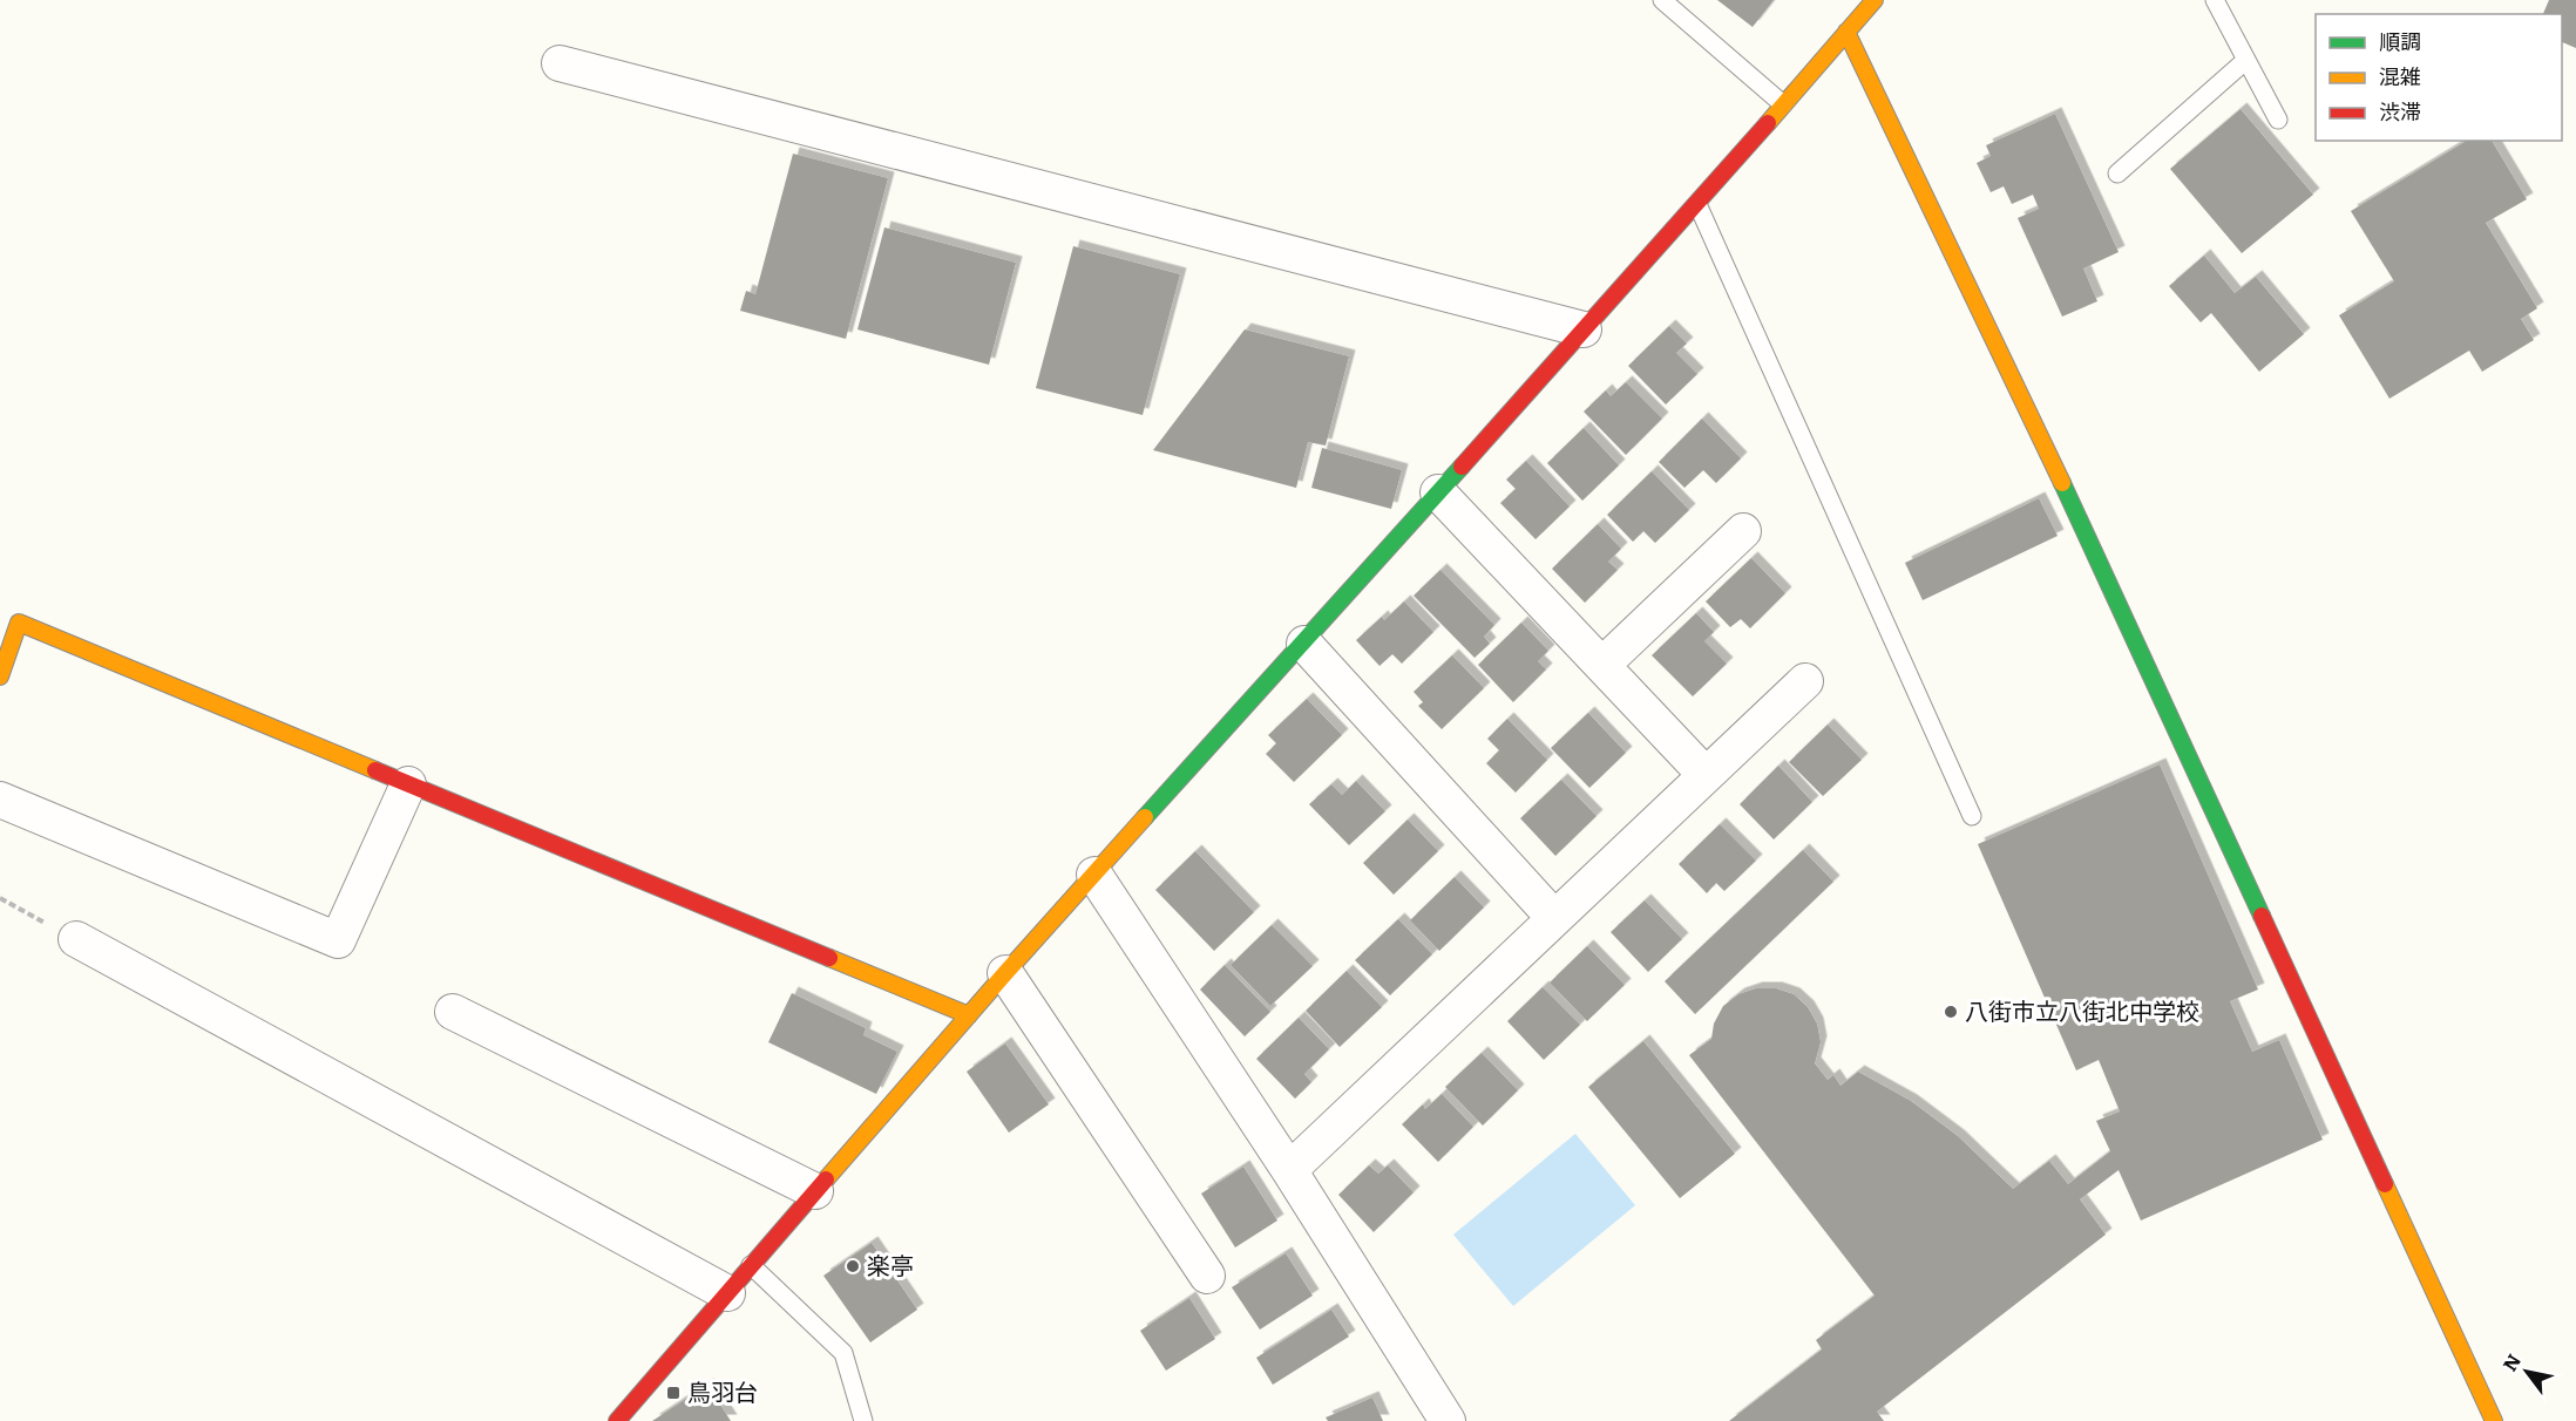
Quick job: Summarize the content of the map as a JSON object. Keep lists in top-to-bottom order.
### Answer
{
  "places": {
    "other": ["八街市立八街北中学校", "楽亭"],
    "transit": ["鳥羽台"]
  },
  "legend": ["順調", "混雑", "渋滞"],
  "north": "top left"
}
